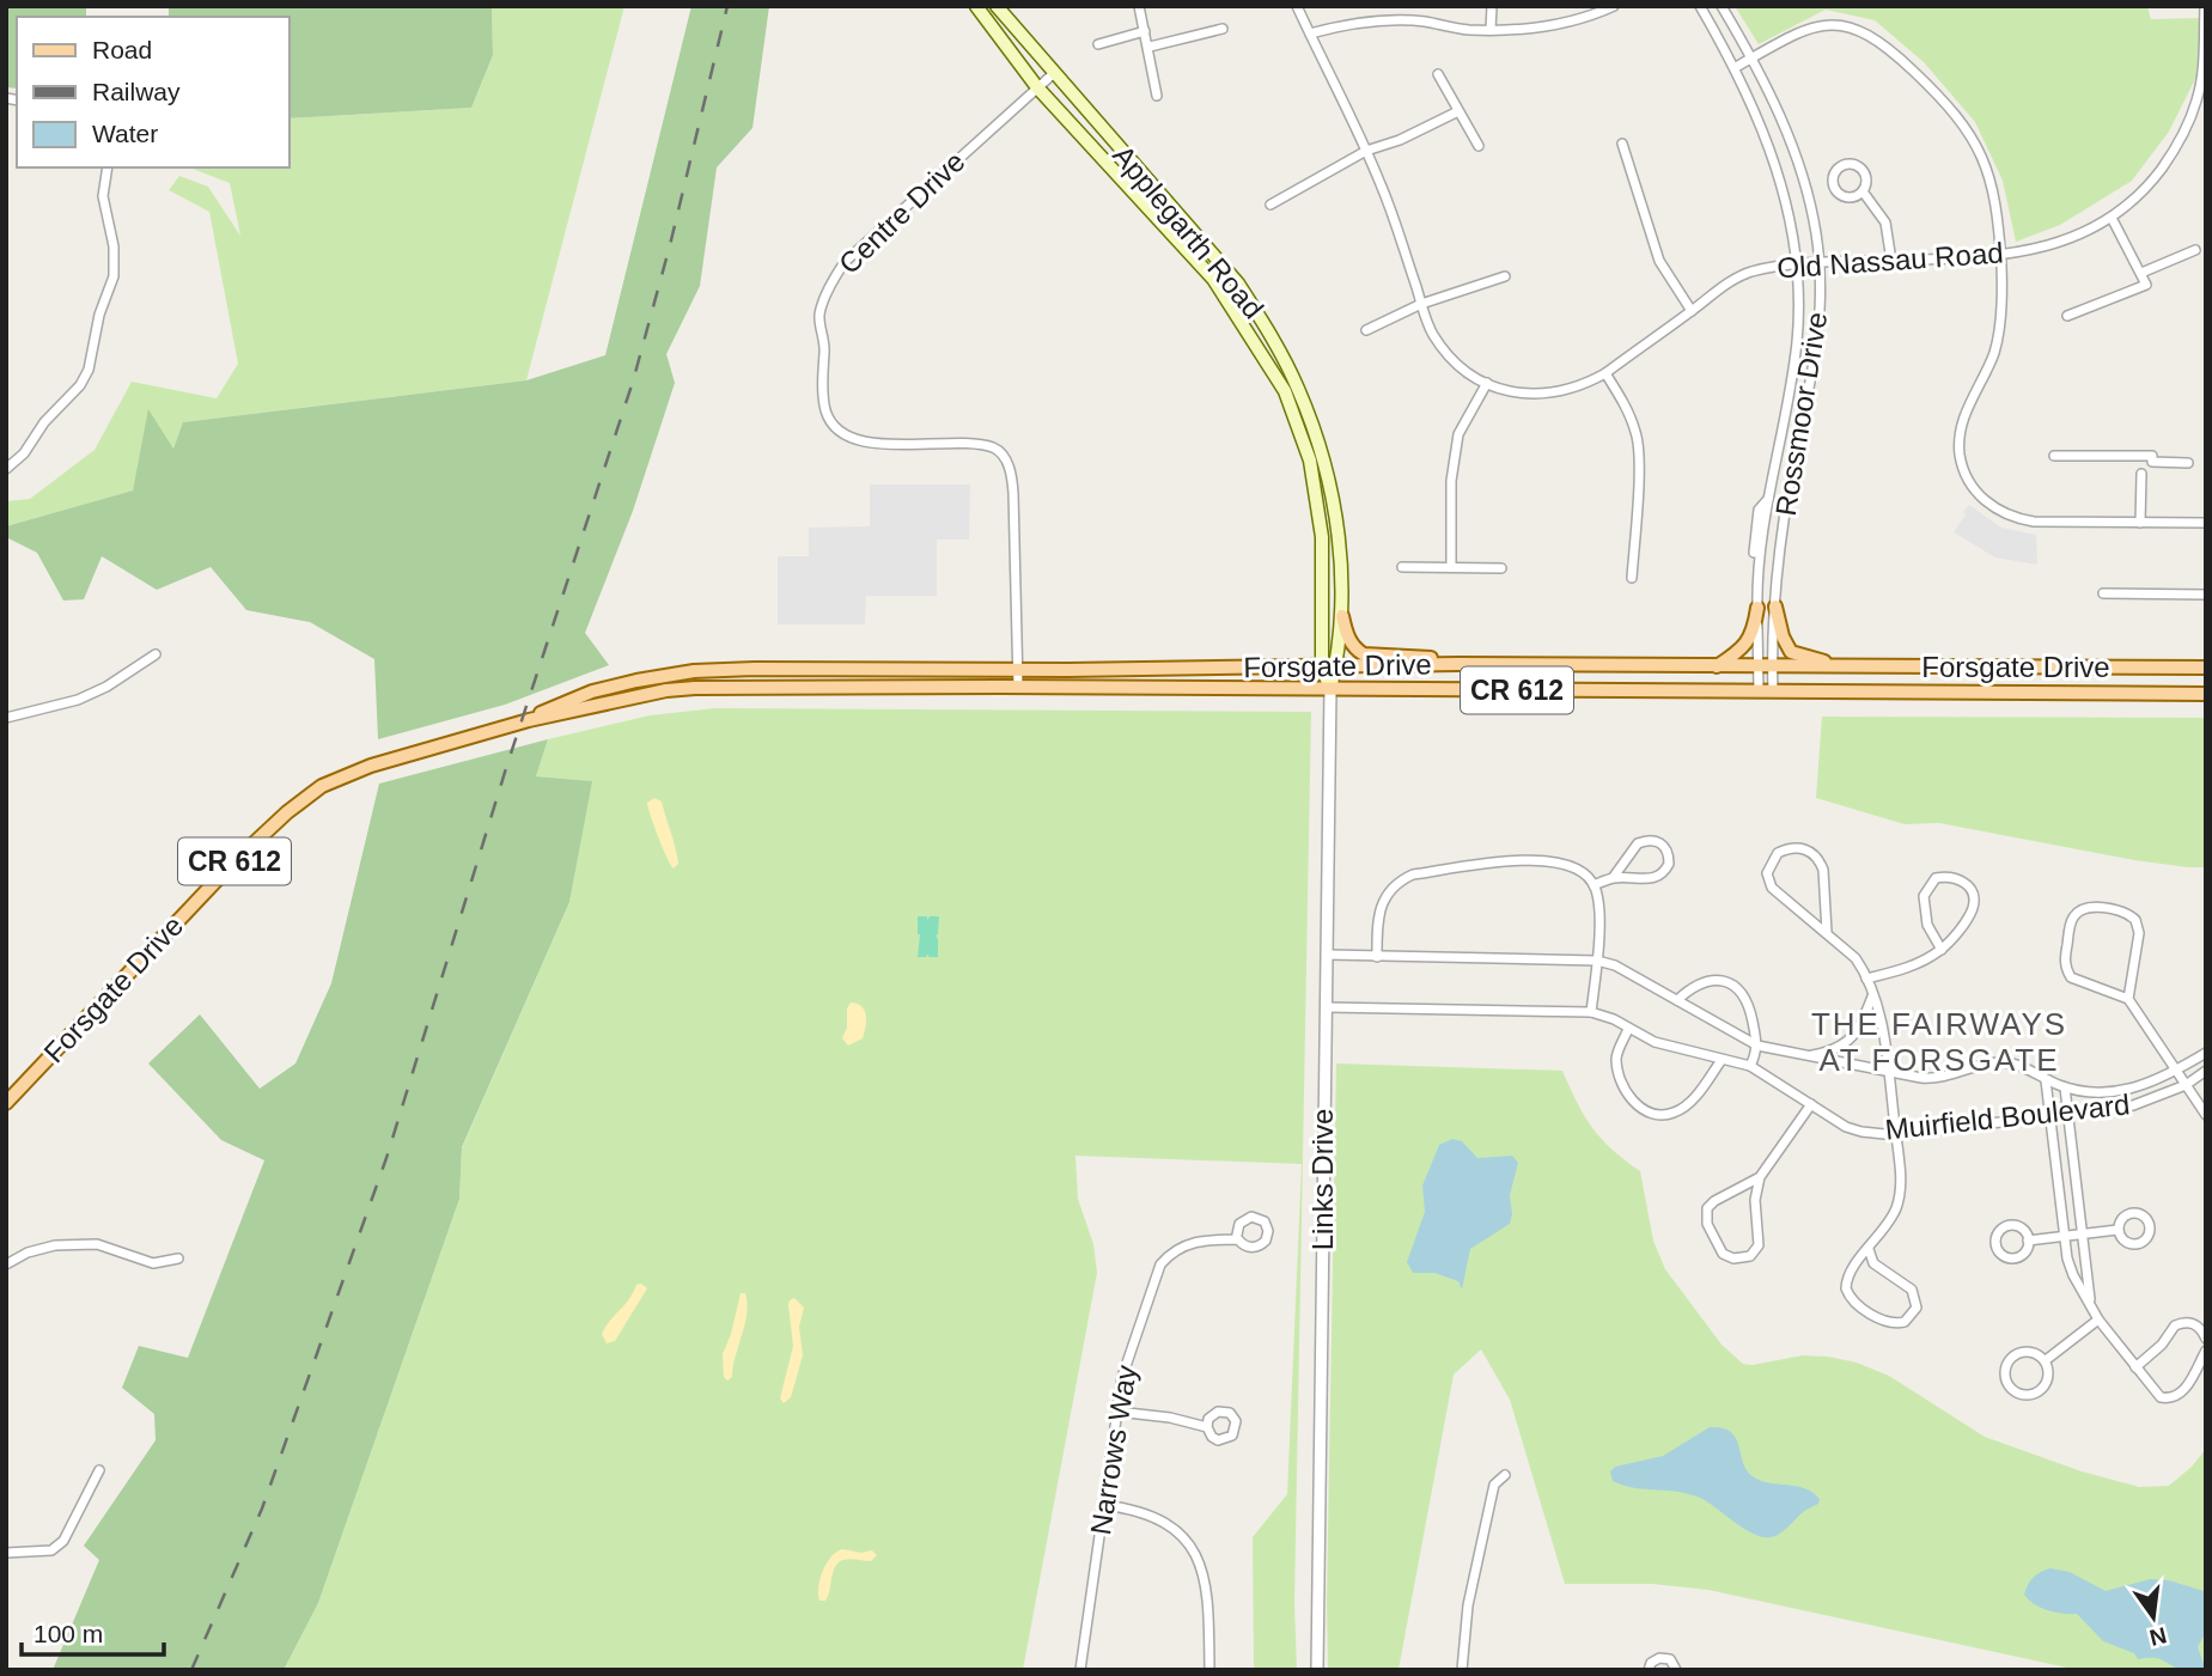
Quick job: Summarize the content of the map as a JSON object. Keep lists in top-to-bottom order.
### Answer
{
  "streets": {
    "main road": ["Applegarth Road", "Forsgate Drive", "CR 612"],
    "street": [
      "Centre Drive",
      "Old Nassau Road",
      "Rossmoor Drive",
      "Muirfield Boulevard",
      "Links Drive",
      "Narrows Way"
    ]
  },
  "crossings": [
    ["Centre Drive", "Applegarth Road"],
    ["Centre Drive", "Forsgate Drive"],
    ["Applegarth Road", "Forsgate Drive"],
    ["Applegarth Road", "Links Drive"],
    ["Old Nassau Road", "Rossmoor Drive"],
    ["Rossmoor Drive", "Forsgate Drive"],
    ["Forsgate Drive", "Links Drive"],
    ["Muirfield Boulevard", "Links Drive"]
  ],
  "districts": ["THE FAIRWAYS AT FORSGATE"],
  "legend": ["Road", "Railway", "Water"],
  "scale_bar": "100 m",
  "north": "bottom"
}
